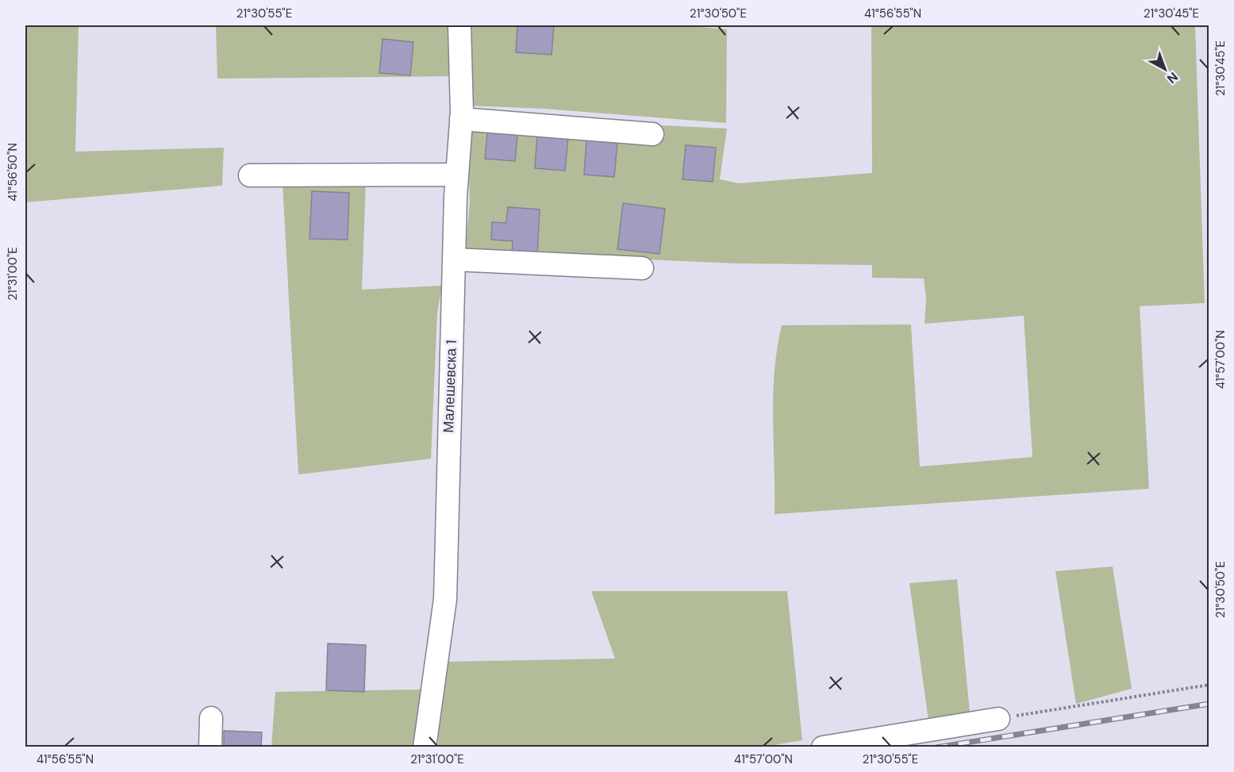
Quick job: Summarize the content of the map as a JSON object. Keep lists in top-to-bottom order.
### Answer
{
  "streets": {
    "street": ["Малешевска 1"]
  },
  "north": "bottom right",
  "coordinates": [
    "21°30'55\"E",
    "21°30'50\"E",
    "41°56'55\"N",
    "21°30'45\"E",
    "41°56'50\"N",
    "21°31'00\"E",
    "41°57'00\"N"
  ]
}
